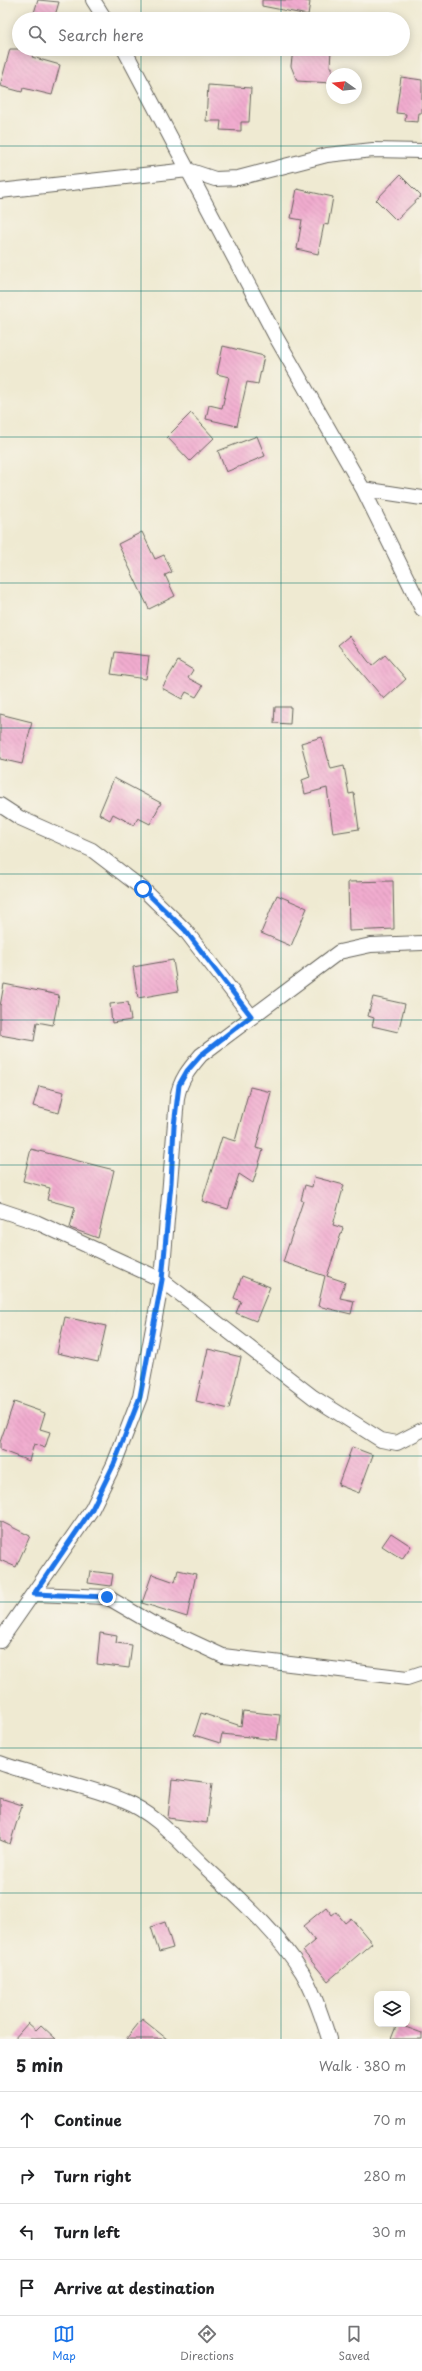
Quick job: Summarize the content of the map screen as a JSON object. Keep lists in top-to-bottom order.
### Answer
{
  "north": "left",
  "page": {
    "search": "Search here",
    "heading": ["5 min", "Walk · 380 m"],
    "list": [
      ["Continue", "70 m"],
      ["Turn right", "280 m"],
      ["Turn left", "30 m"],
      "Arrive at destination"
    ],
    "nav": ["Map", "Directions", "Saved"]
  }
}
